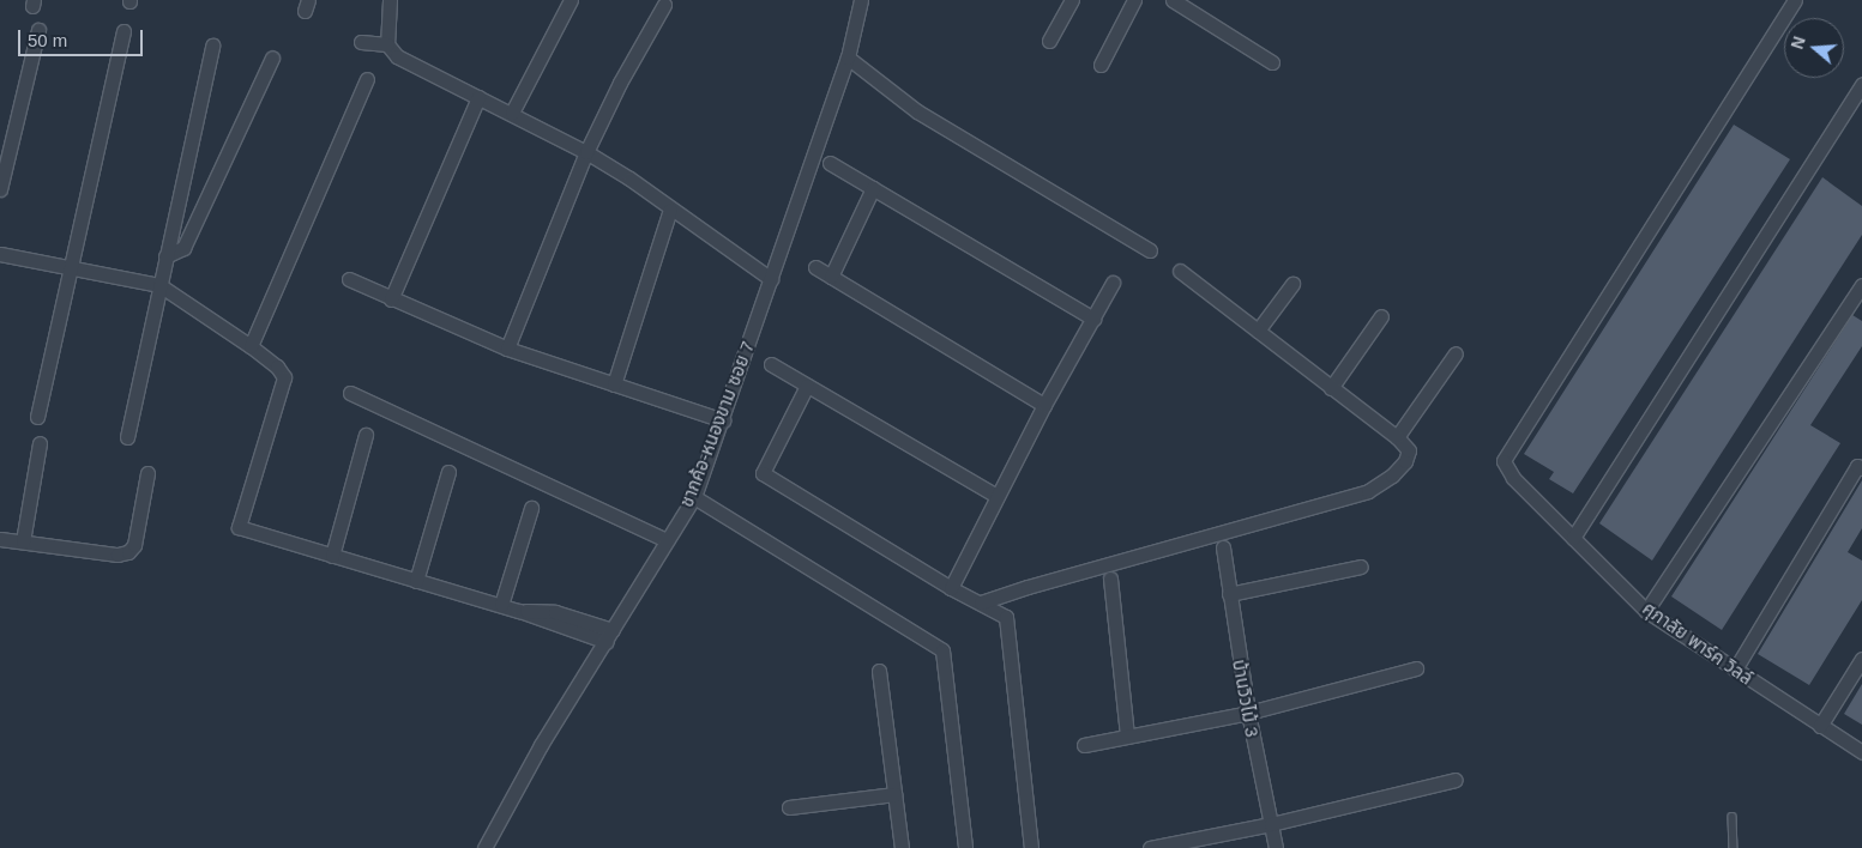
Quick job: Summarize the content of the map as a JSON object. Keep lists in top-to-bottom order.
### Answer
{
  "streets": {
    "street": ["ชากค้อ-หนองขาม ซอย 7", "ศุภาลัย พาร์ค วิลล์", "บ้านวิวไม้ 3"]
  },
  "scale_bar": "50 m",
  "north": "left"
}
